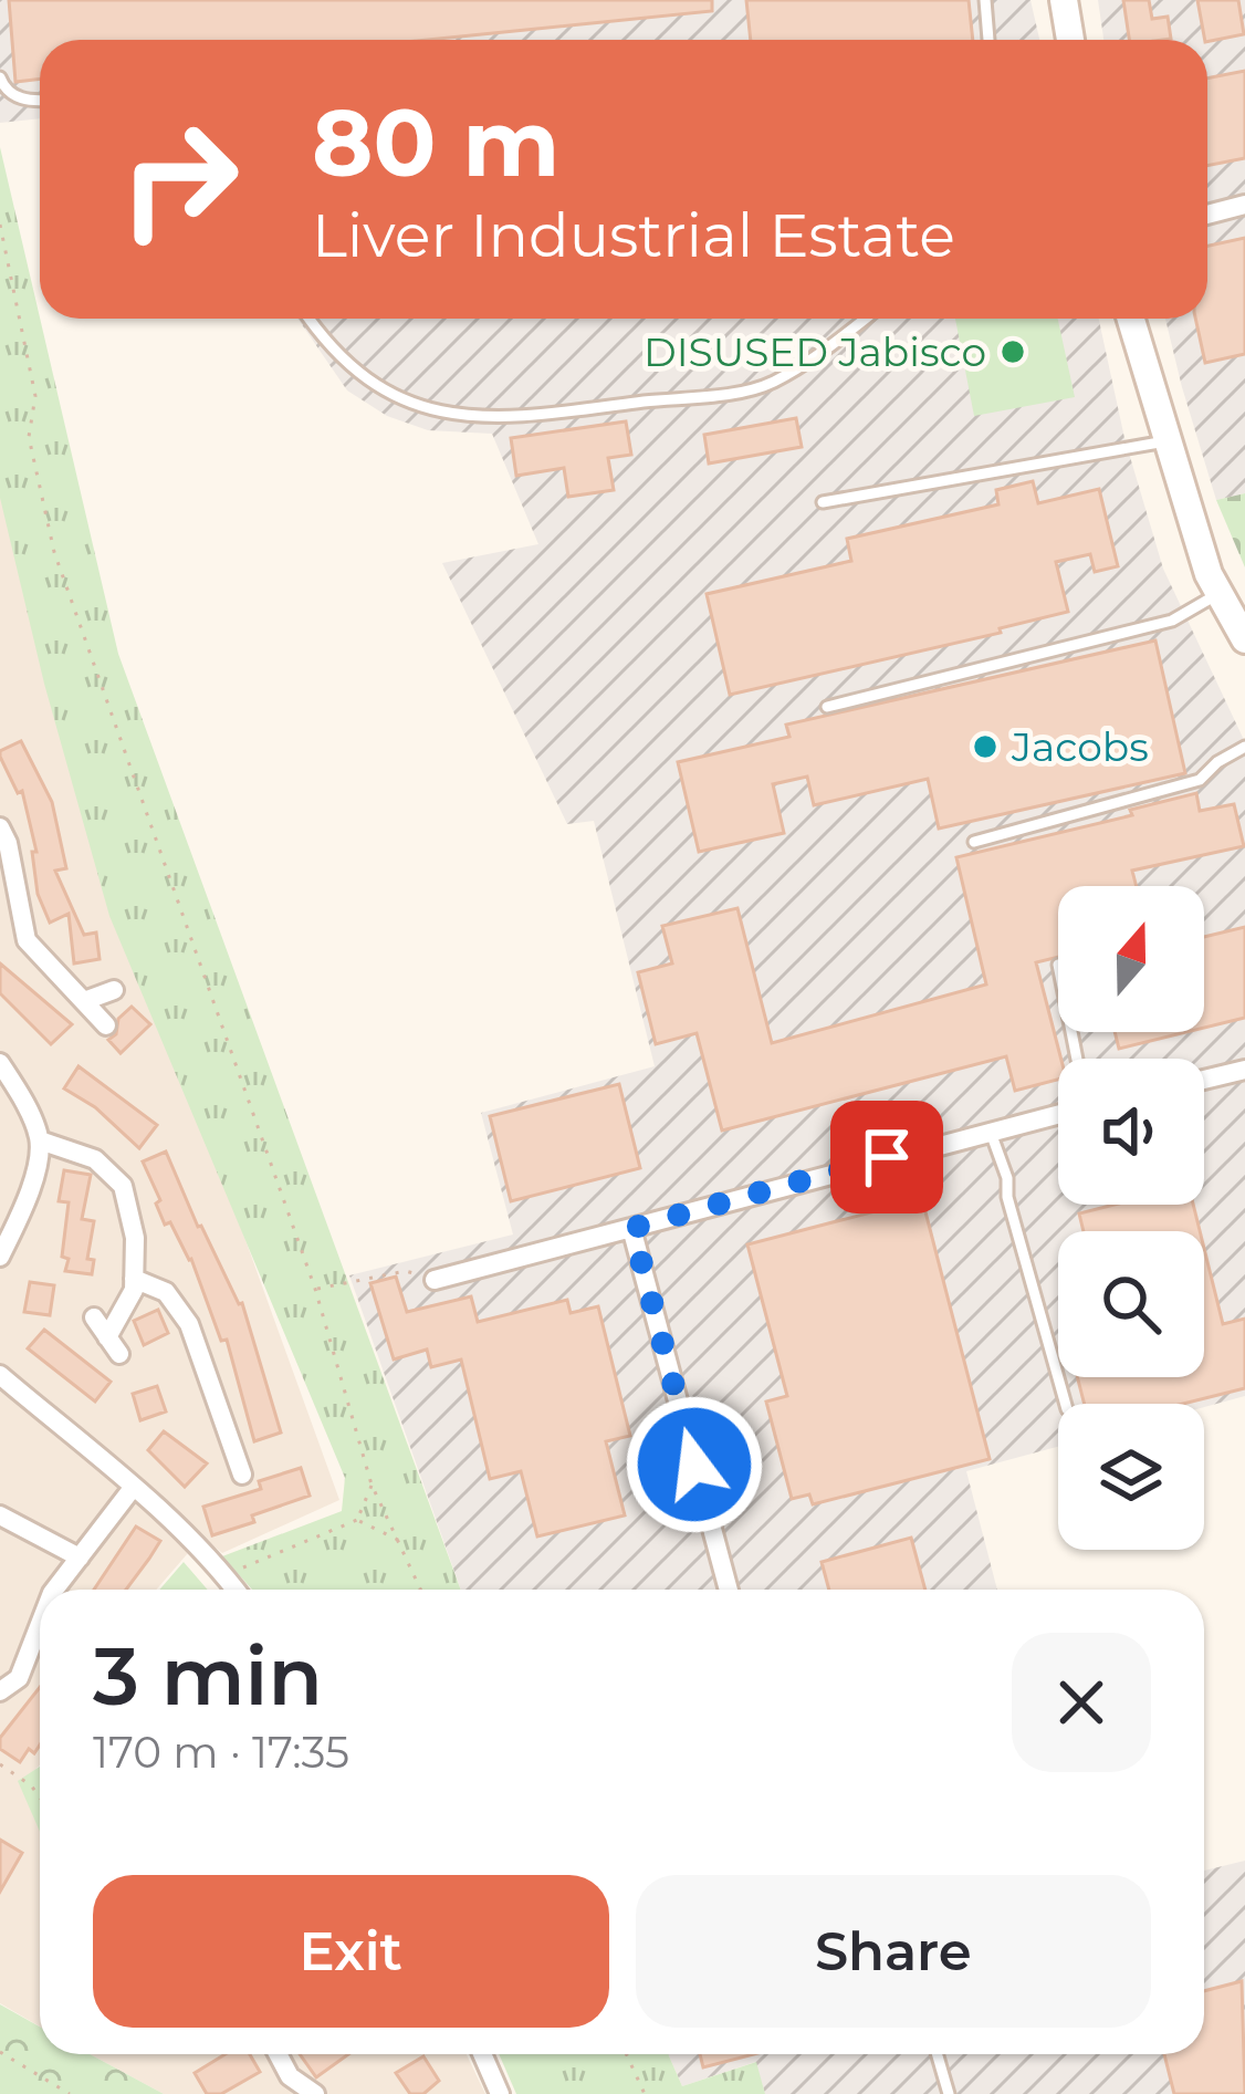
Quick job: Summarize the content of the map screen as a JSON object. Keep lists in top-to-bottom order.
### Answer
{
  "places": ["DISUSED Jabisco", "Jacobs"],
  "north": "top",
  "page": {
    "turn": ["80 m", "Liver Industrial Estate"],
    "heading": ["3 min", "170 m · 17:35"],
    "buttons": ["Exit", "Share"]
  }
}
